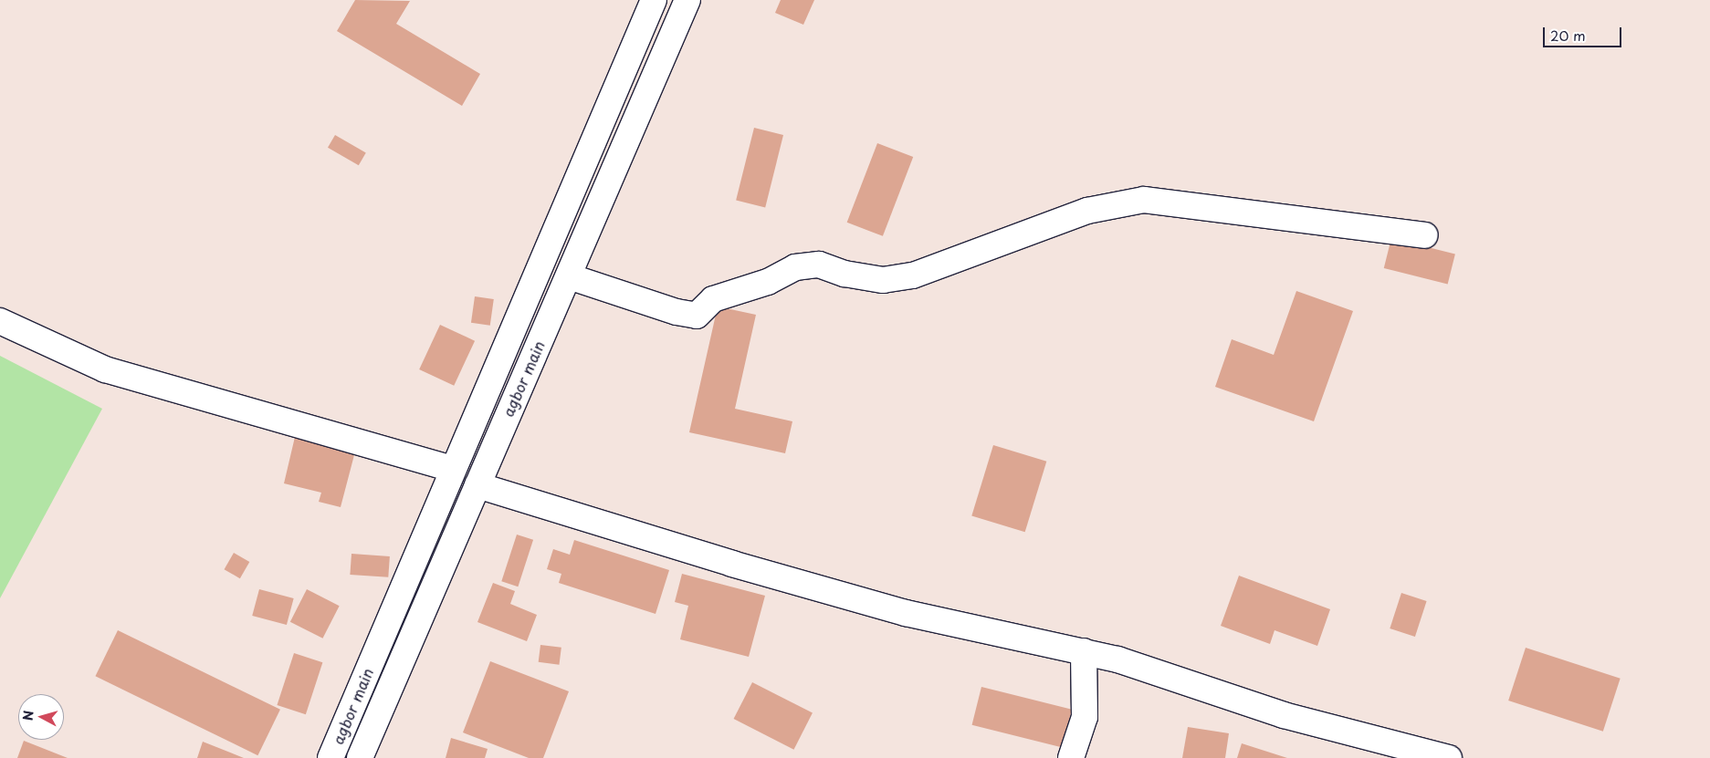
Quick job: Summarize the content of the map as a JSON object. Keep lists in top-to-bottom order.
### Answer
{
  "streets": {
    "street": ["agbor main"]
  },
  "scale_bar": "20 m",
  "north": "left"
}
